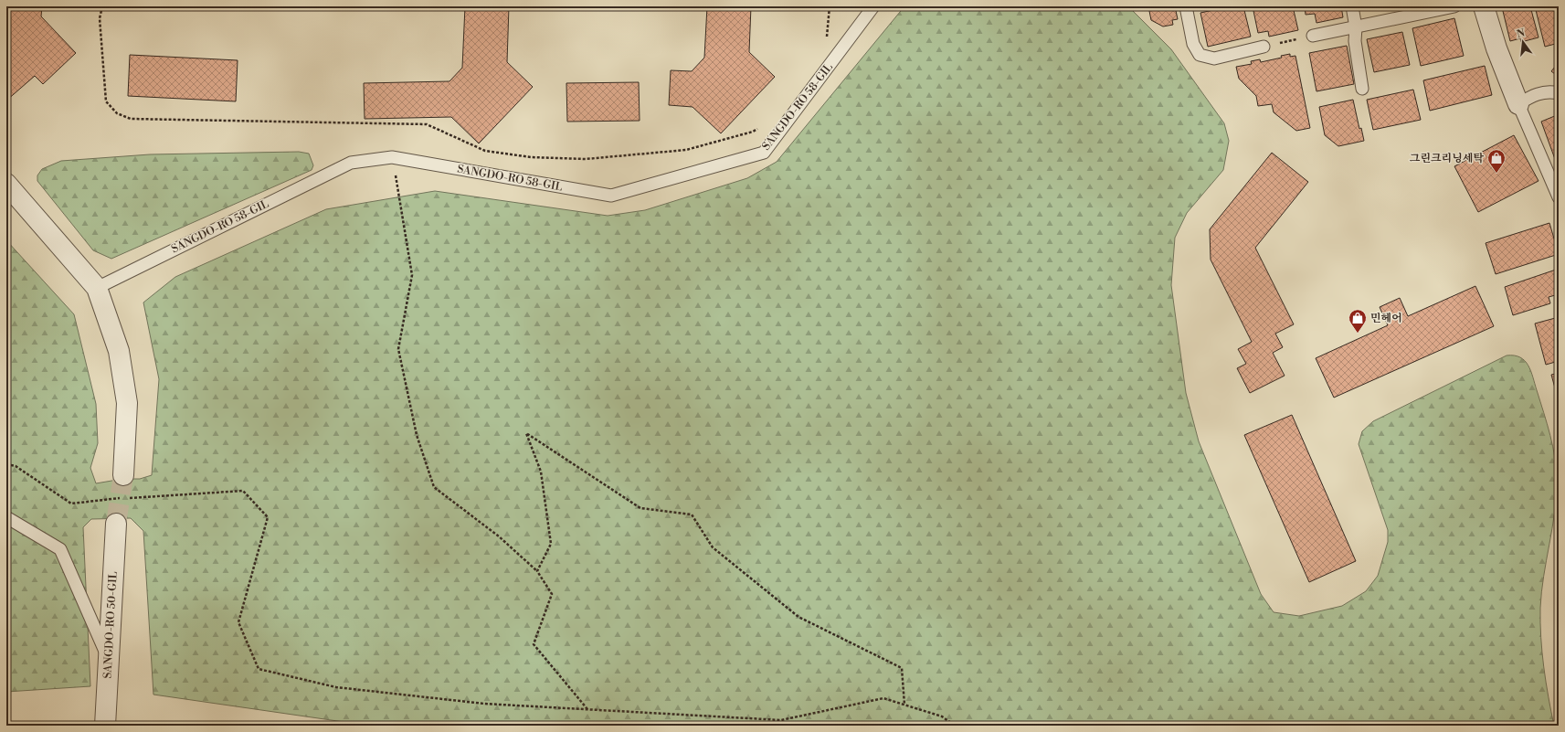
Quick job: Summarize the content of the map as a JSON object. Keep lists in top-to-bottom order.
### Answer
{
  "streets": {
    "street": ["SANGDO-RO 50-GIL"],
    "lane": ["SANGDO-RO 58-GIL"]
  },
  "places": {
    "shop": ["그린크리닝세탁", "민헤어"]
  },
  "north": "top"
}
